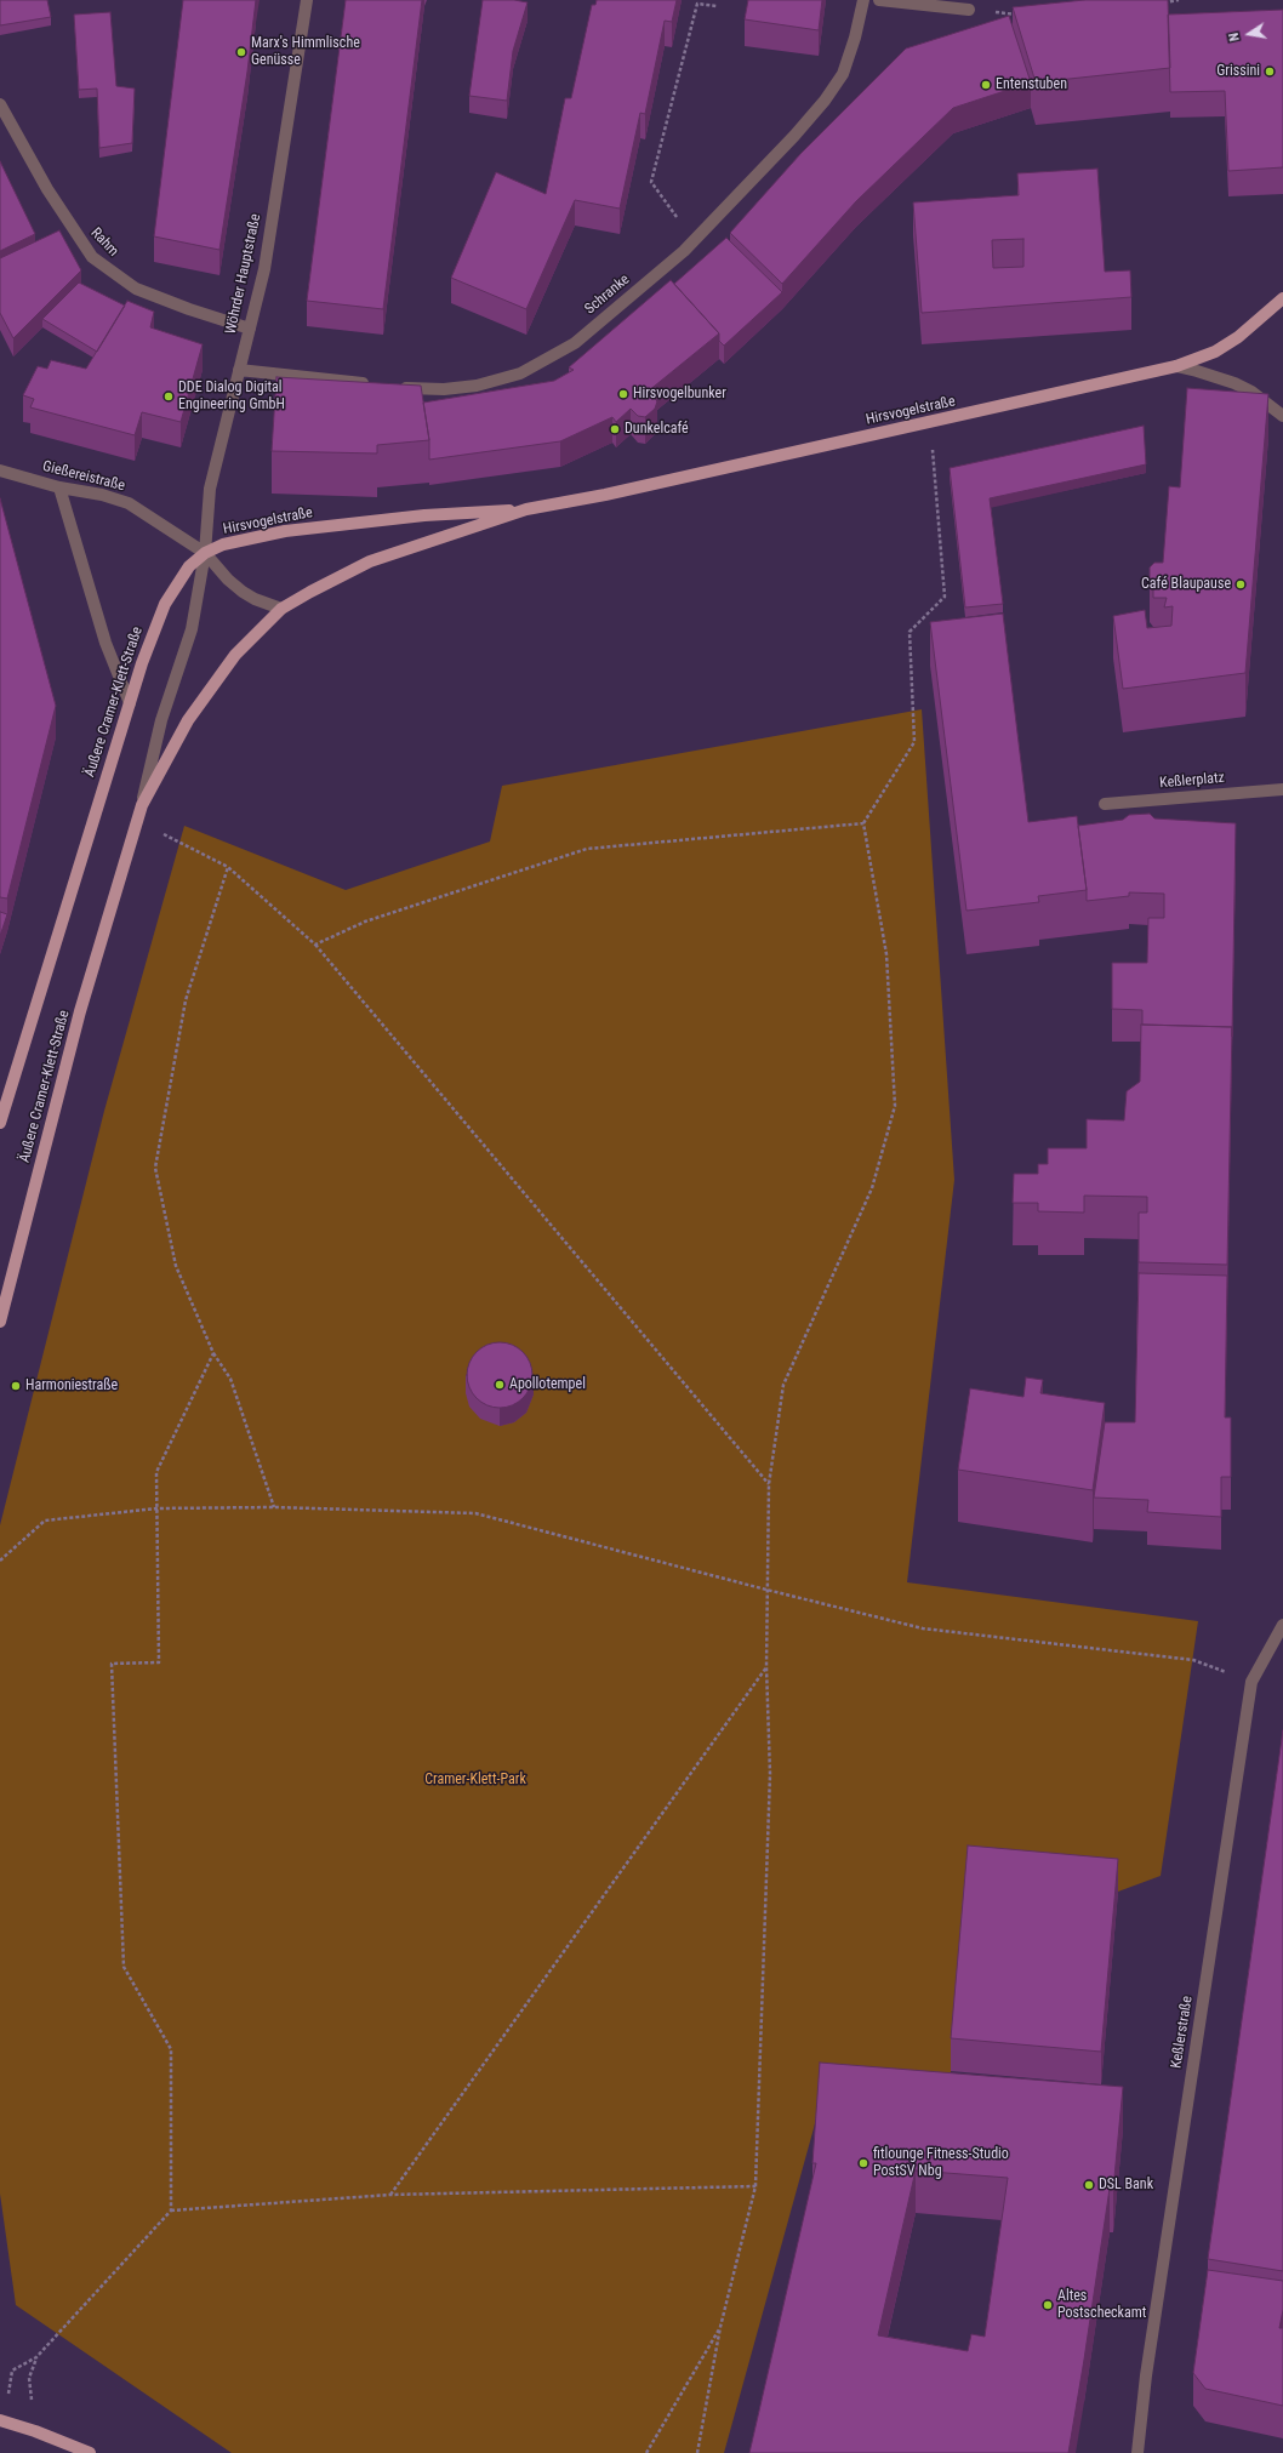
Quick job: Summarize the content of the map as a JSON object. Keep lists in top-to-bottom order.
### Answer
{
  "streets": {
    "main road": ["Hirsvogelstraße", "Äußere Cramer-Klett-Straße"],
    "street": [
      "Rahm",
      "Wöhrder Hauptstraße",
      "Schranke",
      "Gießereistraße",
      "Keßlerplatz",
      "Keßlerstraße"
    ]
  },
  "crossings": [
    ["Rahm", "Wöhrder Hauptstraße"],
    ["Wöhrder Hauptstraße", "Hirsvogelstraße"],
    ["Wöhrder Hauptstraße", "Gießereistraße"],
    ["Wöhrder Hauptstraße", "Äußere Cramer-Klett-Straße"],
    ["Hirsvogelstraße", "Gießereistraße"],
    ["Hirsvogelstraße", "Äußere Cramer-Klett-Straße"],
    ["Gießereistraße", "Äußere Cramer-Klett-Straße"]
  ],
  "parks": ["Cramer-Klett-Park"],
  "places": [
    "Marx's Himmlische Genüsse",
    "Grissini",
    "Entenstuben",
    "Hirsvogelbunker",
    "DDE Dialog Digital Engineering GmbH",
    "Dunkelcafé",
    "Café Blaupause",
    "Apollotempel",
    "Harmoniestraße",
    "fitlounge Fitness-Studio PostSV Nbg",
    "DSL Bank",
    "Altes Postscheckamt"
  ],
  "north": "left"
}
